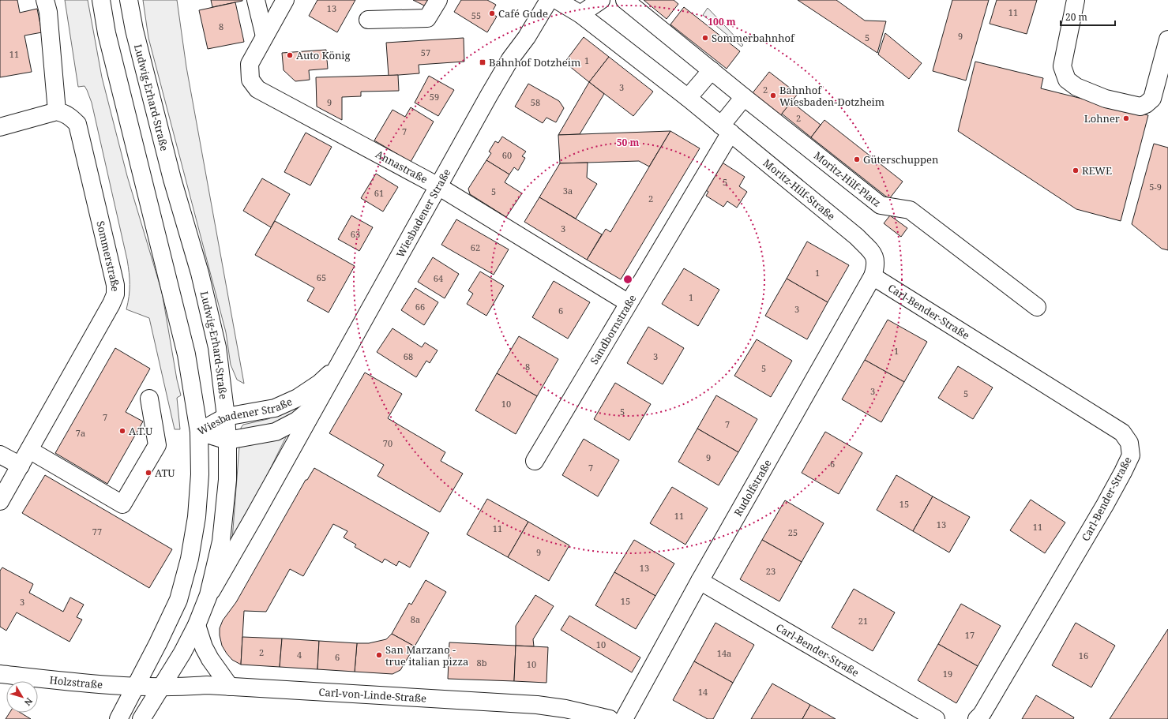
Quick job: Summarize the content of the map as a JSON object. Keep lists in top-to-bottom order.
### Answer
{
  "streets": {
    "street": [
      "Ludwig-Erhard-Straße",
      "Annastraße",
      "Moritz-Hilf-Platz",
      "Moritz-Hilf-Straße",
      "Wiesbadener Straße",
      "Sommerstraße",
      "Carl-Bender-Straße",
      "Sandbornstraße",
      "Rudolfstraße",
      "Holzstraße",
      "Carl-von-Linde-Straße"
    ]
  },
  "crossings": [
    ["Ludwig-Erhard-Straße", "Wiesbadener Straße"],
    ["Ludwig-Erhard-Straße", "Carl-von-Linde-Straße"],
    ["Annastraße", "Wiesbadener Straße"],
    ["Annastraße", "Sandbornstraße"],
    ["Moritz-Hilf-Straße", "Sandbornstraße"],
    ["Moritz-Hilf-Straße", "Rudolfstraße"],
    ["Carl-Bender-Straße", "Rudolfstraße"],
    ["Holzstraße", "Carl-von-Linde-Straße"]
  ],
  "places": {
    "other": [
      "Café Gude",
      "Sommerbahnhof",
      "Auto König",
      "Bahnhof Wiesbaden-Dotzheim",
      "Lohner",
      "Güterschuppen",
      "REWE",
      "A.T.U",
      "ATU",
      "San Marzano - true italian pizza"
    ],
    "transit": ["Bahnhof Dotzheim"]
  },
  "house_numbers": [
    "13",
    "11",
    "55",
    "8",
    "9",
    "5",
    "57",
    "11",
    "1",
    "3",
    "2",
    "59",
    "9",
    "58",
    "2",
    "7",
    "60",
    "5",
    "5-9",
    "3a",
    "5",
    "61",
    "2",
    "3",
    "63",
    "62",
    "1",
    "65",
    "64",
    "1",
    "66",
    "3",
    "6",
    "1",
    "68",
    "3",
    "8",
    "5",
    "3",
    "5",
    "10",
    "5",
    "7",
    "7",
    "7a",
    "70",
    "9",
    "6",
    "7",
    "15",
    "11",
    "13",
    "11",
    "11",
    "77",
    "25",
    "9",
    "13",
    "23",
    "15",
    "3",
    "8a",
    "21",
    "17",
    "10",
    "2",
    "14a",
    "4",
    "16",
    "6",
    "8b",
    "10",
    "19",
    "14"
  ],
  "scale_bar": "20 m",
  "north": "bottom right",
  "rings": ["100 m", "50 m"]
}
